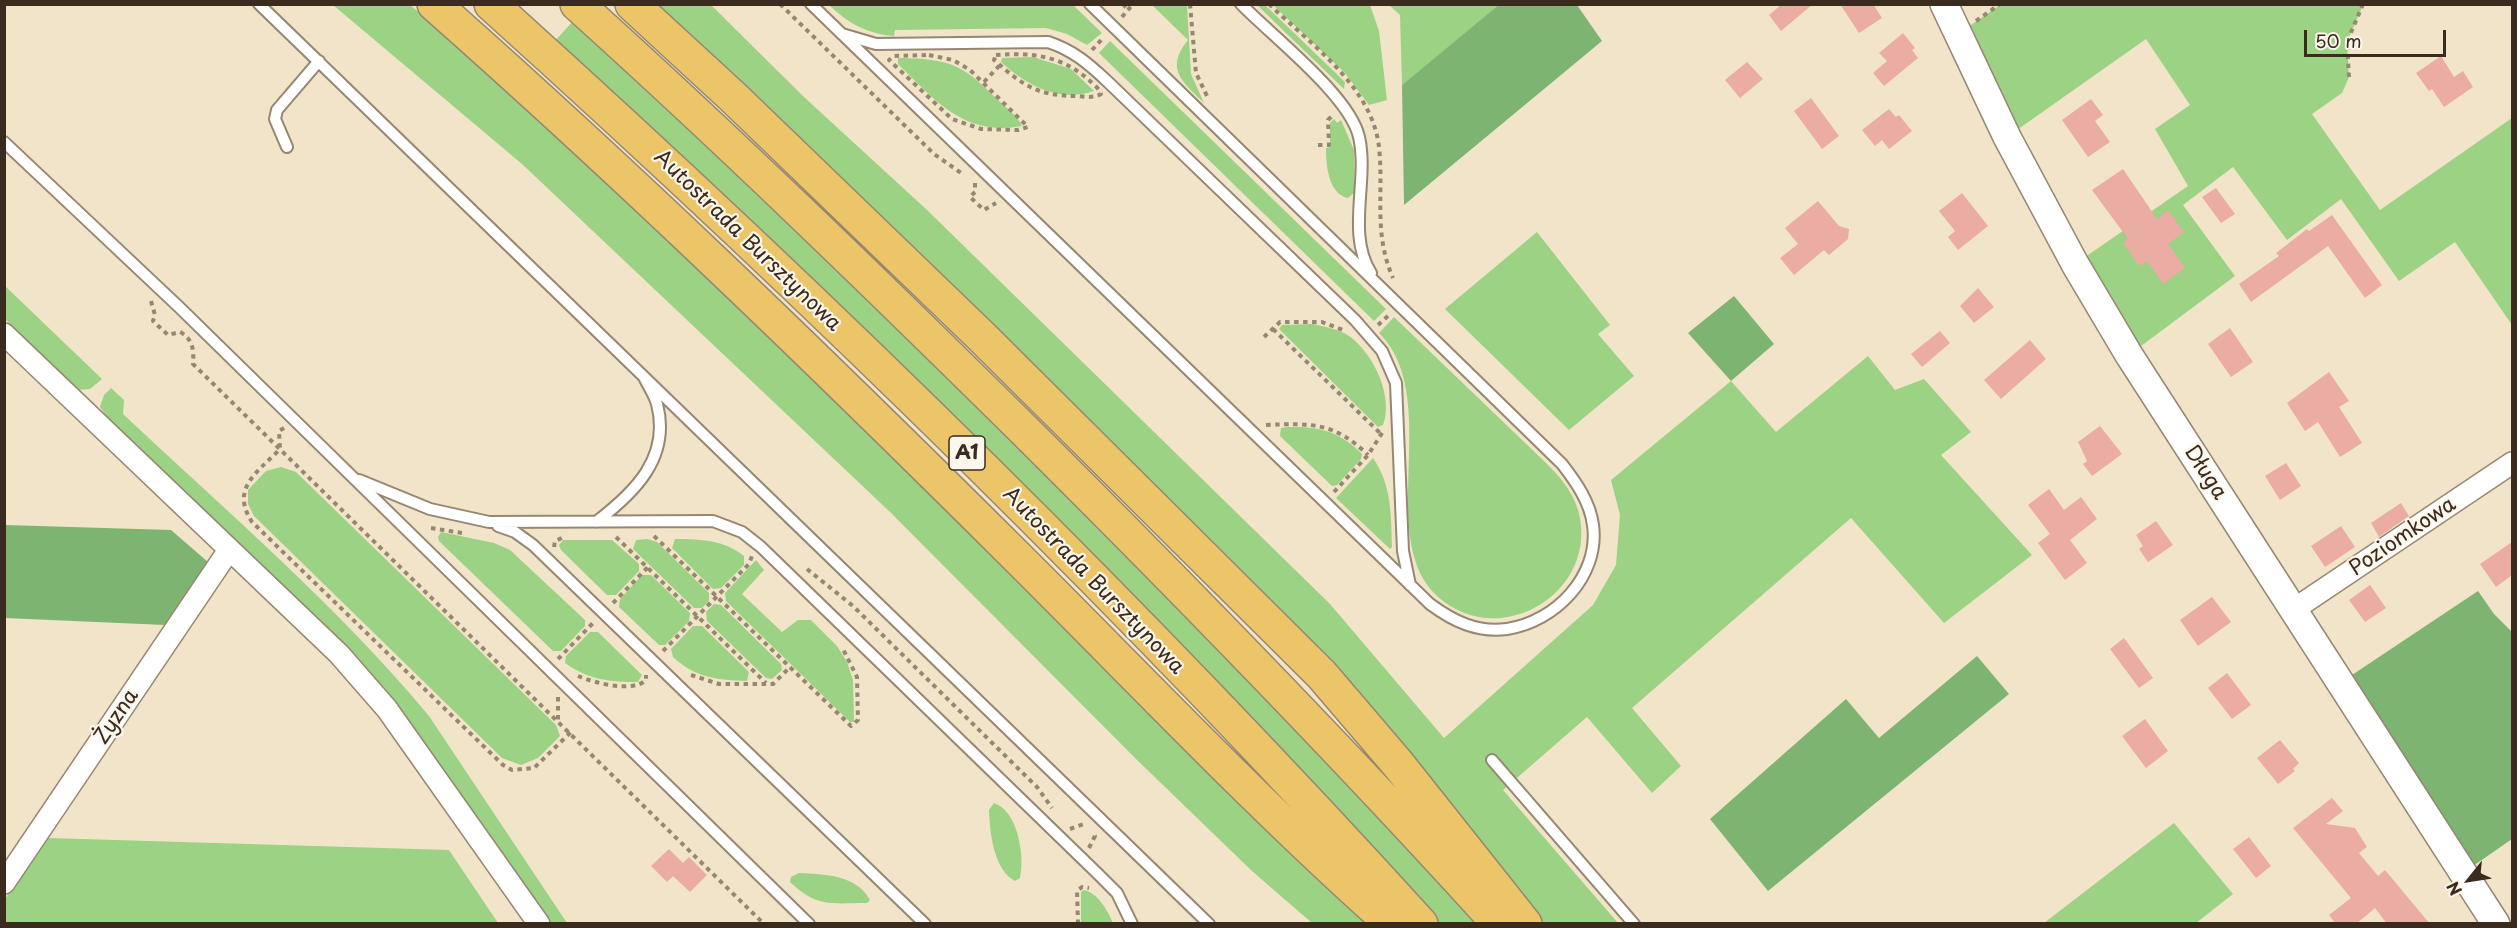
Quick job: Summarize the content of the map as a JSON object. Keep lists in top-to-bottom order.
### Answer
{
  "streets": {
    "highway": ["Autostrada Bursztynowa", "A1"],
    "street": ["Długa", "Poziomkowa", "Żyzna"]
  },
  "crossings": [
    ["Długa", "Poziomkowa"]
  ],
  "scale_bar": "50 m",
  "north": "bottom left"
}
